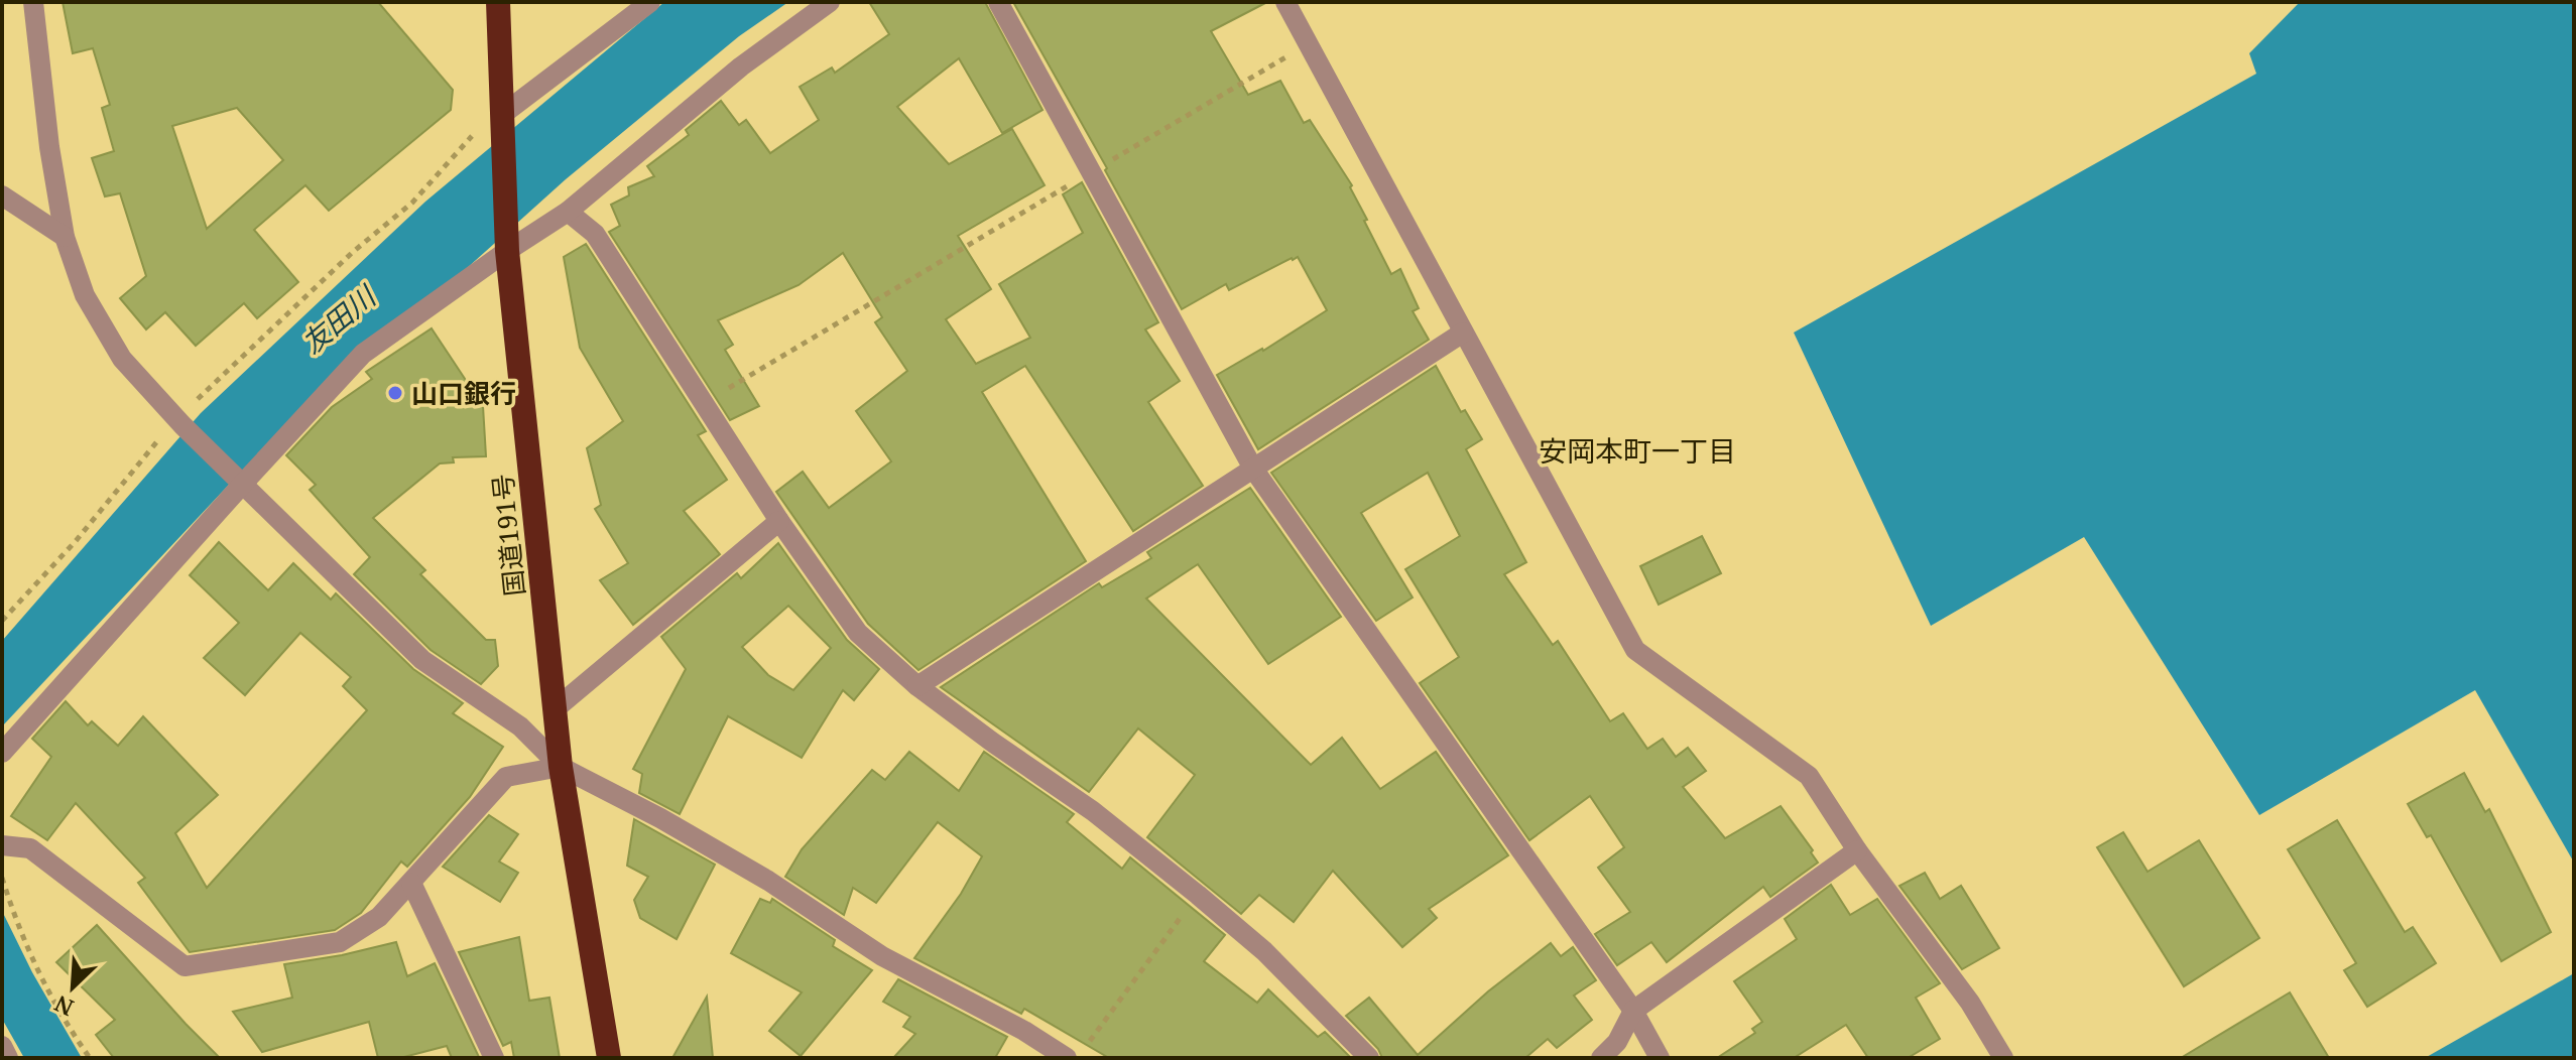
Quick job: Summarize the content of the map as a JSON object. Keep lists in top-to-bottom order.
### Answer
{
  "streets": {
    "highway": ["国道191号"]
  },
  "districts": ["安岡本町一丁目"],
  "water": ["友田川"],
  "places": ["山口銀行"],
  "north": "bottom left"
}
